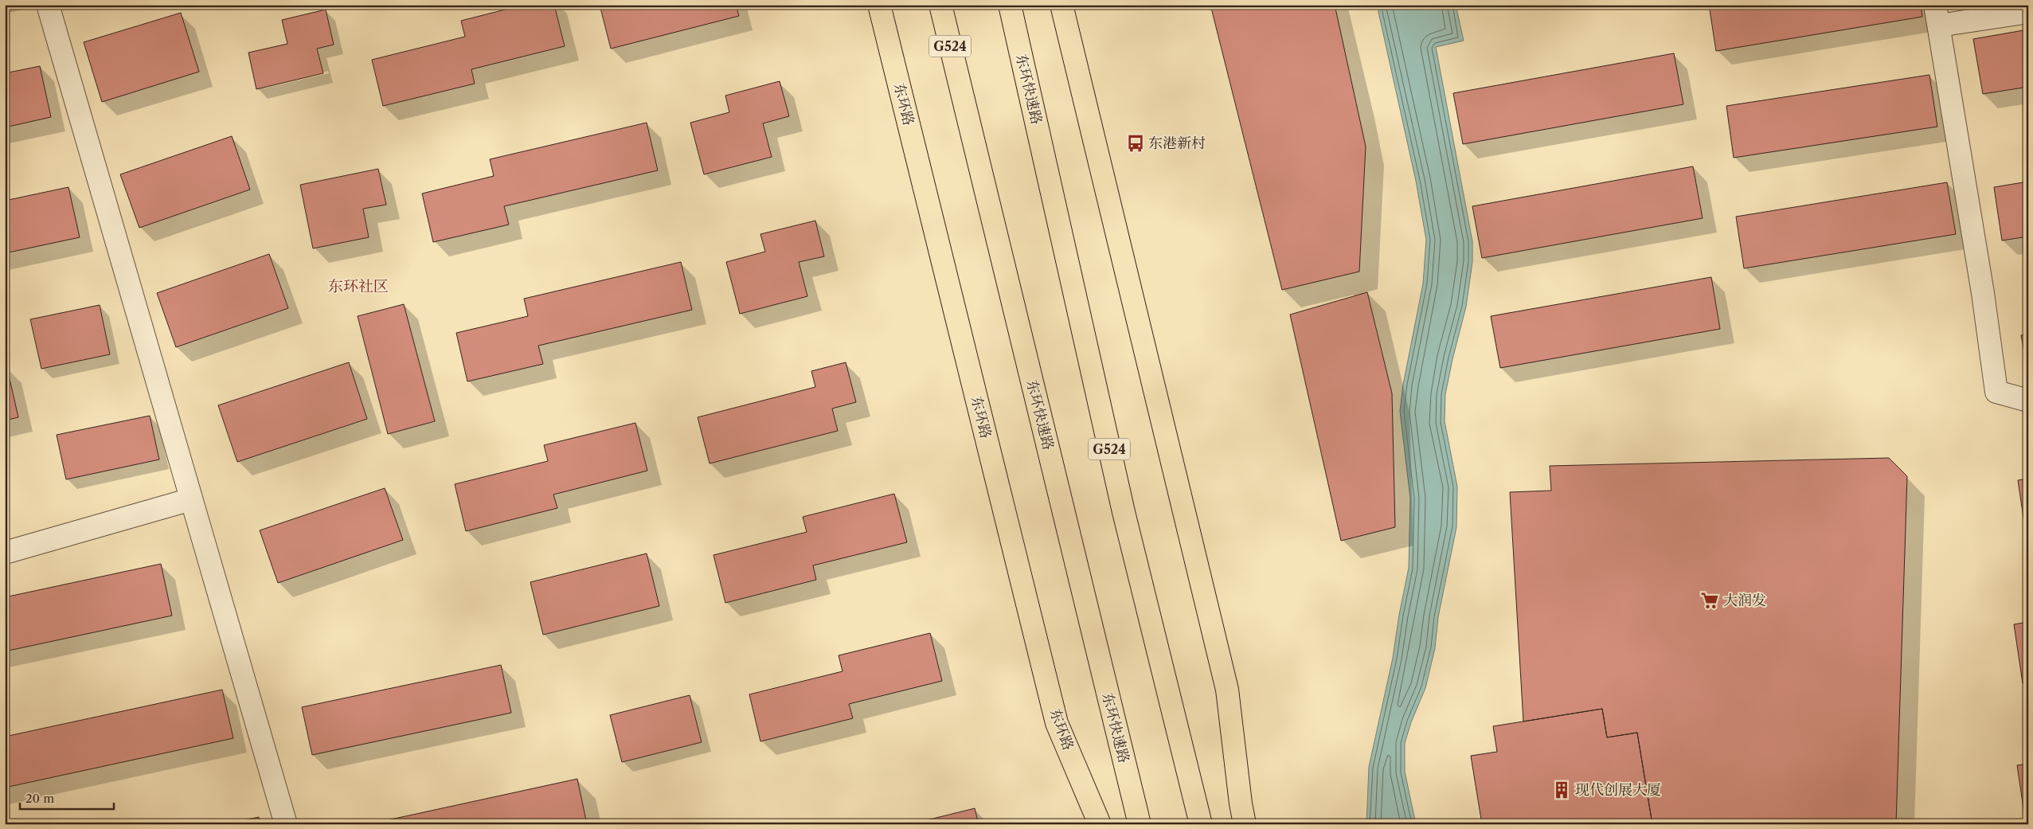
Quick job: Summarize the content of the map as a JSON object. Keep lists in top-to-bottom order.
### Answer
{
  "streets": {
    "main road": ["G524", "东环快速路", "东环路"]
  },
  "districts": ["东环社区"],
  "places": {
    "bus stop": ["东港新村"],
    "supermarket": ["大润发"],
    "building": ["现代创展大厦"]
  },
  "scale_bar": "20 m"
}
